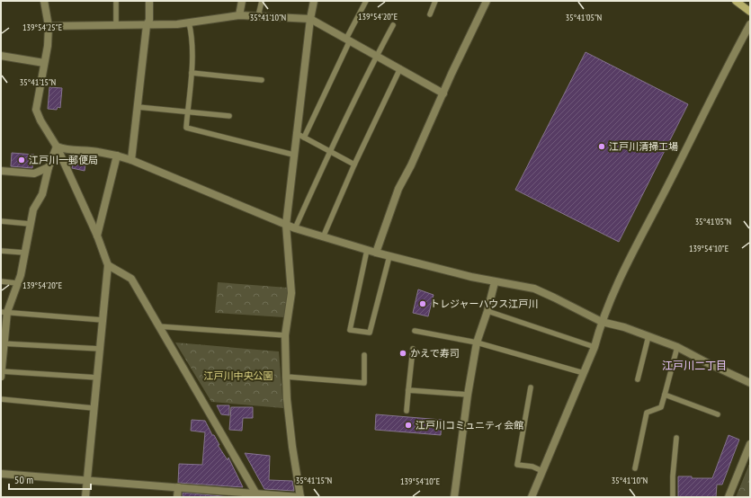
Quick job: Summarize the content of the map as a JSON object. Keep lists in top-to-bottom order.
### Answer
{
  "districts": ["江戸川二丁目"],
  "parks": ["江戸川中央公園"],
  "places": [
    "江戸川清掃工場",
    "江戸川一郵便局",
    "トレジャーハウス江戸川",
    "かえで寿司",
    "江戸川コミュニティ会館"
  ],
  "scale_bar": "50 m",
  "coordinates": [
    "139°54'20\"E",
    "35°41'10\"N",
    "35°41'05\"N",
    "139°54'25\"E",
    "35°41'15\"N",
    "139°54'10\"E"
  ]
}
